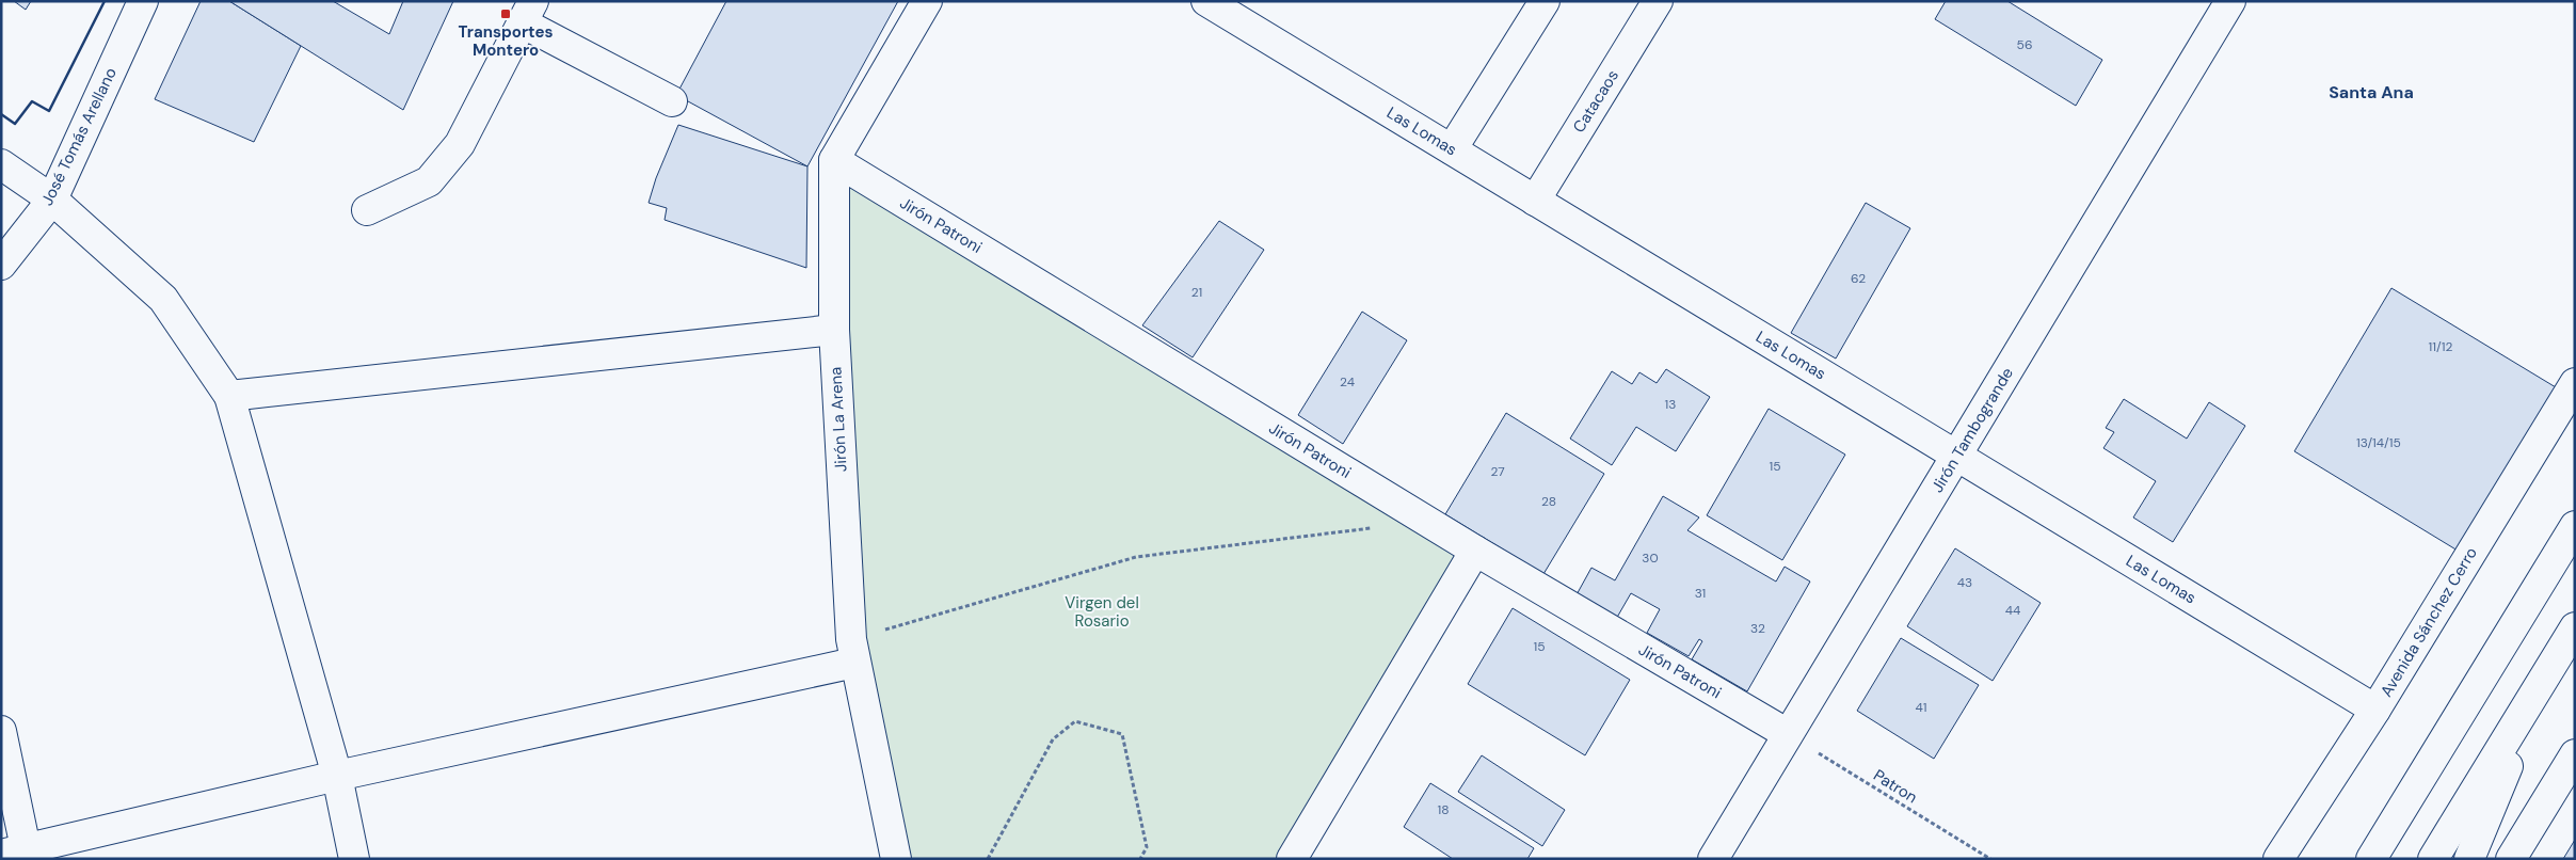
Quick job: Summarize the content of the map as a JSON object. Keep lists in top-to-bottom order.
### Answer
{
  "streets": {
    "street": [
      "Catacaos",
      "Las Lomas",
      "José Tomás Arellano",
      "Jirón Patroni",
      "Jirón La Arena",
      "Jirón Tambogrande",
      "Avenida Sánchez Cerro"
    ],
    "path": ["Patron"]
  },
  "crossings": [
    ["Catacaos", "Las Lomas"],
    ["Las Lomas", "Jirón Tambogrande"],
    ["Las Lomas", "Avenida Sánchez Cerro"],
    ["Jirón Patroni", "Jirón La Arena"],
    ["Jirón Patroni", "Jirón Tambogrande"],
    ["Jirón Patroni", "Patron"],
    ["Jirón Tambogrande", "Patron"]
  ],
  "districts": ["Santa Ana"],
  "parks": ["Virgen del Rosario"],
  "places": {
    "transit": ["Transportes Montero"]
  },
  "house_numbers": [
    "56",
    "62",
    "21",
    "11/12",
    "24",
    "13",
    "13/14/15",
    "15",
    "27",
    "28",
    "30",
    "43",
    "31",
    "44",
    "32",
    "15",
    "41",
    "18"
  ]
}
